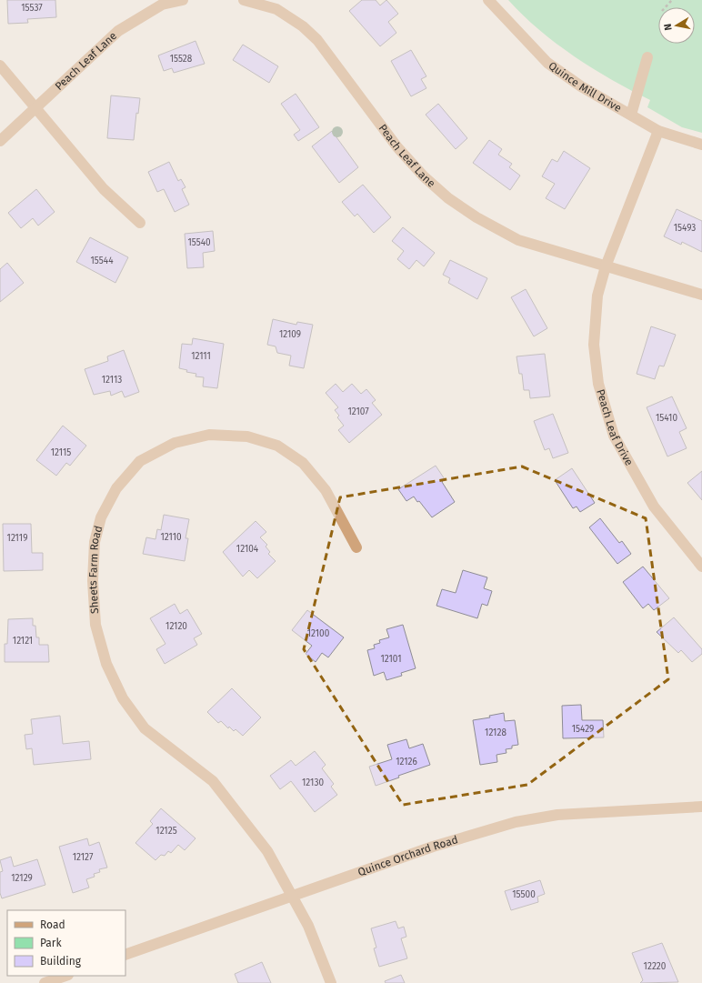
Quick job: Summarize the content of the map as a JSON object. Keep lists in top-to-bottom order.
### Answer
{
  "streets": {
    "street": [
      "Peach Leaf Lane",
      "Quince Mill Drive",
      "Peach Leaf Drive",
      "Sheets Farm Road",
      "Quince Orchard Road"
    ]
  },
  "crossings": [
    ["Peach Leaf Lane", "Peach Leaf Drive"],
    ["Quince Mill Drive", "Peach Leaf Drive"],
    ["Sheets Farm Road", "Quince Orchard Road"]
  ],
  "house_numbers": [
    "15537",
    "15528",
    "15493",
    "15540",
    "15544",
    "12109",
    "12111",
    "12113",
    "12107",
    "15410",
    "12115",
    "12110",
    "12119",
    "12104",
    "12120",
    "12100",
    "12121",
    "12101",
    "15429",
    "12128",
    "12126",
    "12130",
    "12125",
    "12127",
    "12129",
    "15500",
    "12220"
  ],
  "legend": ["Road", "Park", "Building"],
  "north": "left"
}
